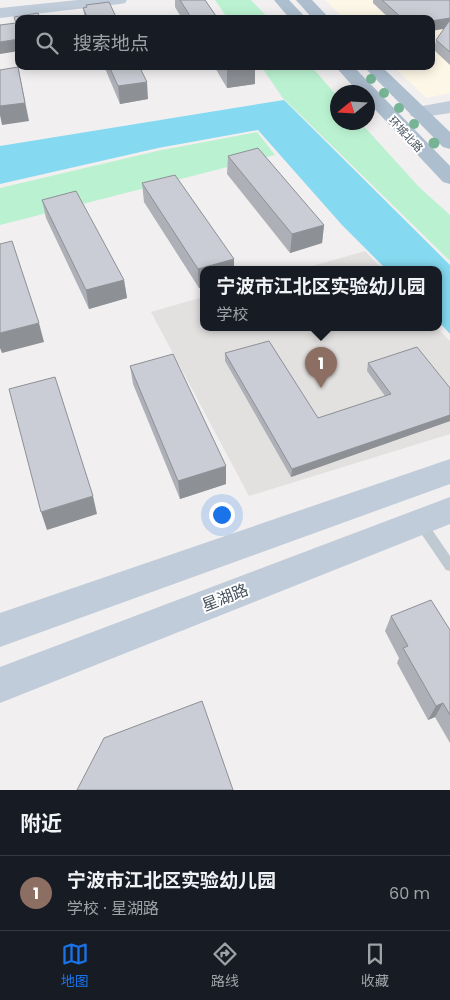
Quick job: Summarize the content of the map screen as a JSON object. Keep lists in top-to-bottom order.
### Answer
{
  "streets": {
    "main road": ["环城北路"],
    "street": ["星湖路"]
  },
  "north": "left",
  "page": {
    "search": "搜索地点",
    "popup": ["宁波市江北区实验幼儿园", "学校"],
    "pins": "1",
    "heading": "附近",
    "list": [
      {
        "mark": "1",
        "name": "宁波市江北区实验幼儿园",
        "note": "学校 · 星湖路",
        "value": "60 m"
      }
    ],
    "nav": ["地图", "路线", "收藏"]
  }
}
